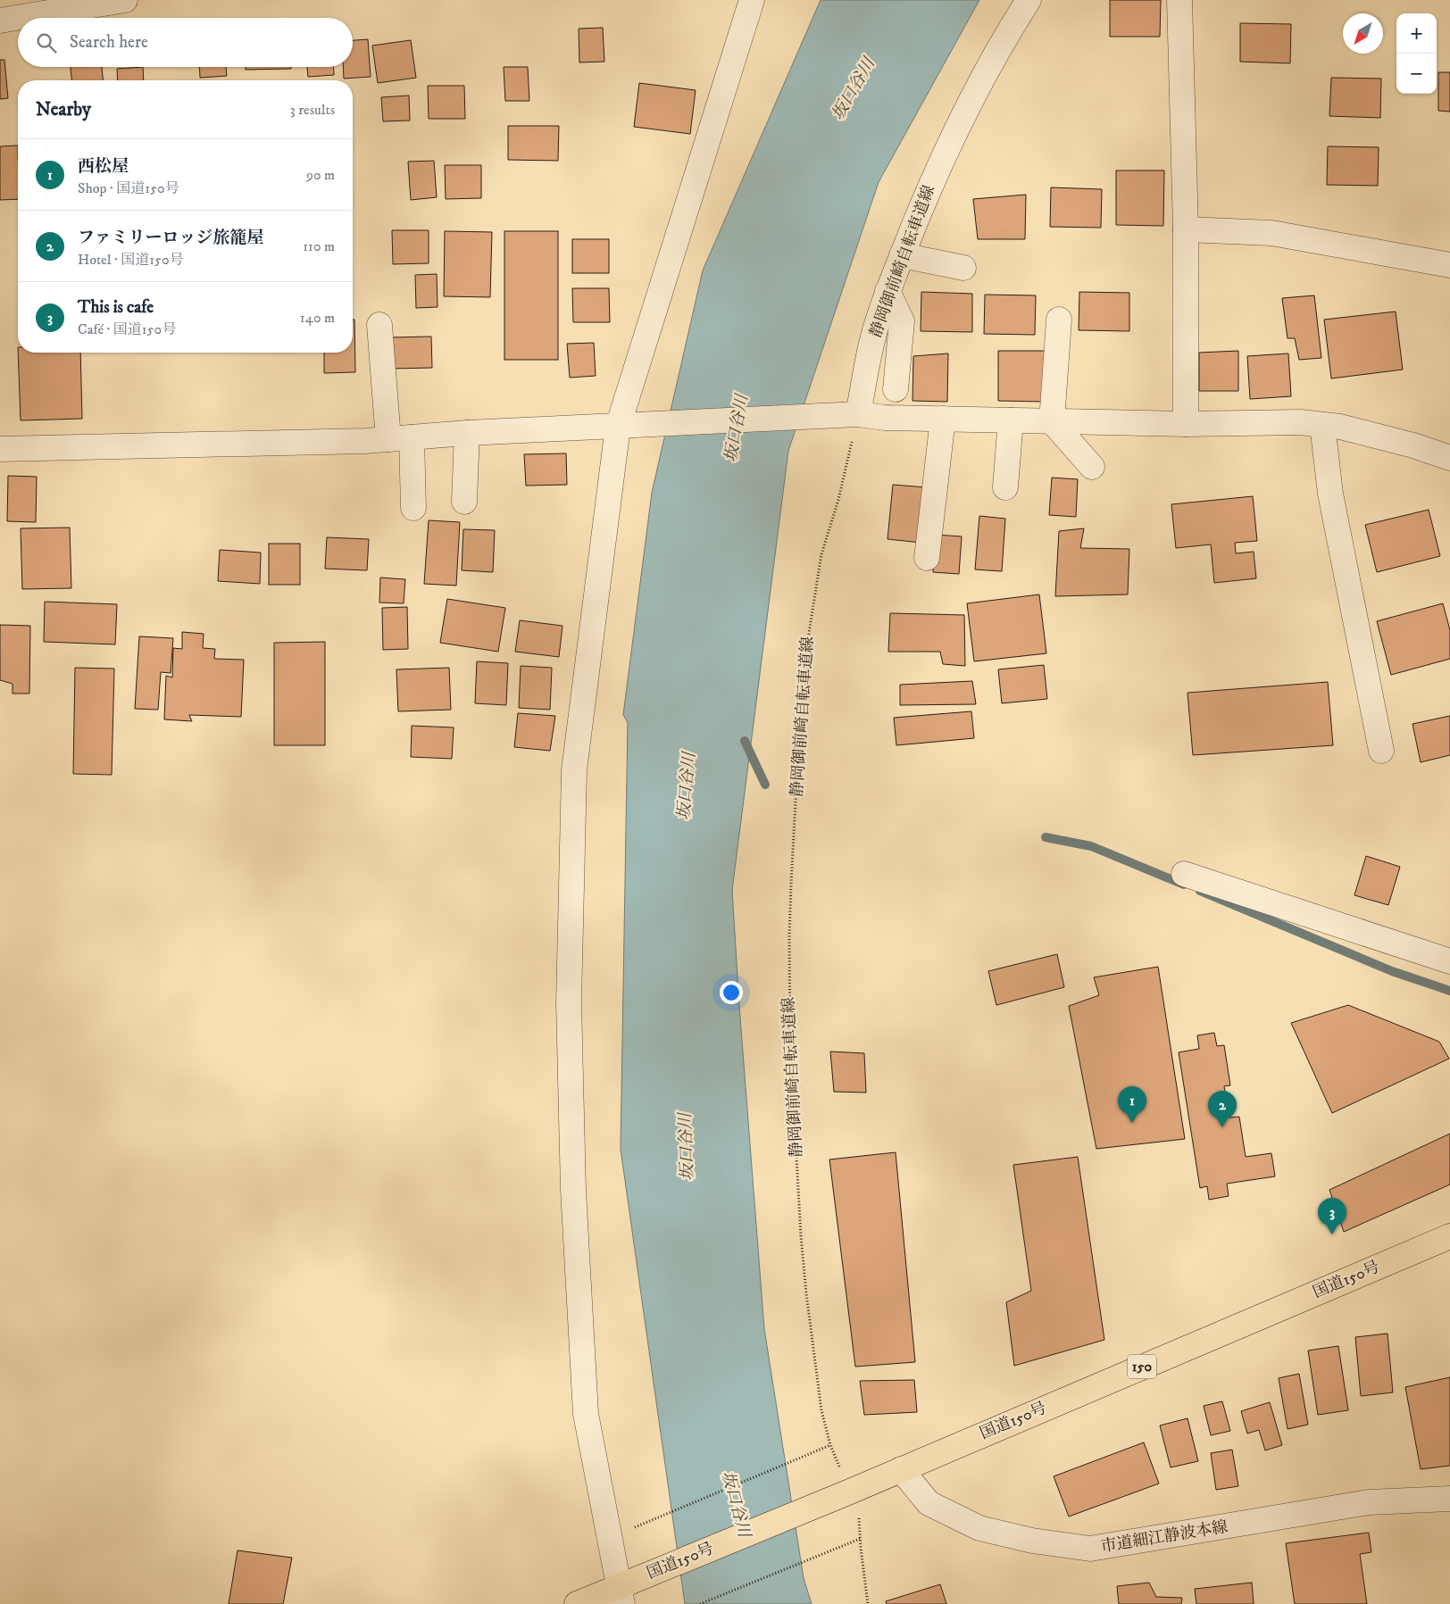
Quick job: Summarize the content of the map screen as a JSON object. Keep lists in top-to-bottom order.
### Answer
{
  "streets": {
    "highway": ["国道150号", "150"],
    "street": ["静岡御前崎自転車道線", "市道細江静波本線"]
  },
  "crossings": [
    ["国道150号", "市道細江静波本線"]
  ],
  "water": ["坂口谷川"],
  "north": "bottom left",
  "page": {
    "map_buttons": ["+", "−"],
    "search": "Search here",
    "heading": ["Nearby", "3 results"],
    "list": [
      {
        "mark": "1",
        "name": "西松屋",
        "note": "Shop · 国道150号",
        "value": "90 m"
      },
      {
        "mark": "2",
        "name": "ファミリーロッジ旅籠屋",
        "note": "Hotel · 国道150号",
        "value": "110 m"
      },
      {
        "mark": "3",
        "name": "This is cafe",
        "note": "Café · 国道150号",
        "value": "140 m"
      }
    ],
    "pins": ["1", "2", "3"]
  }
}
